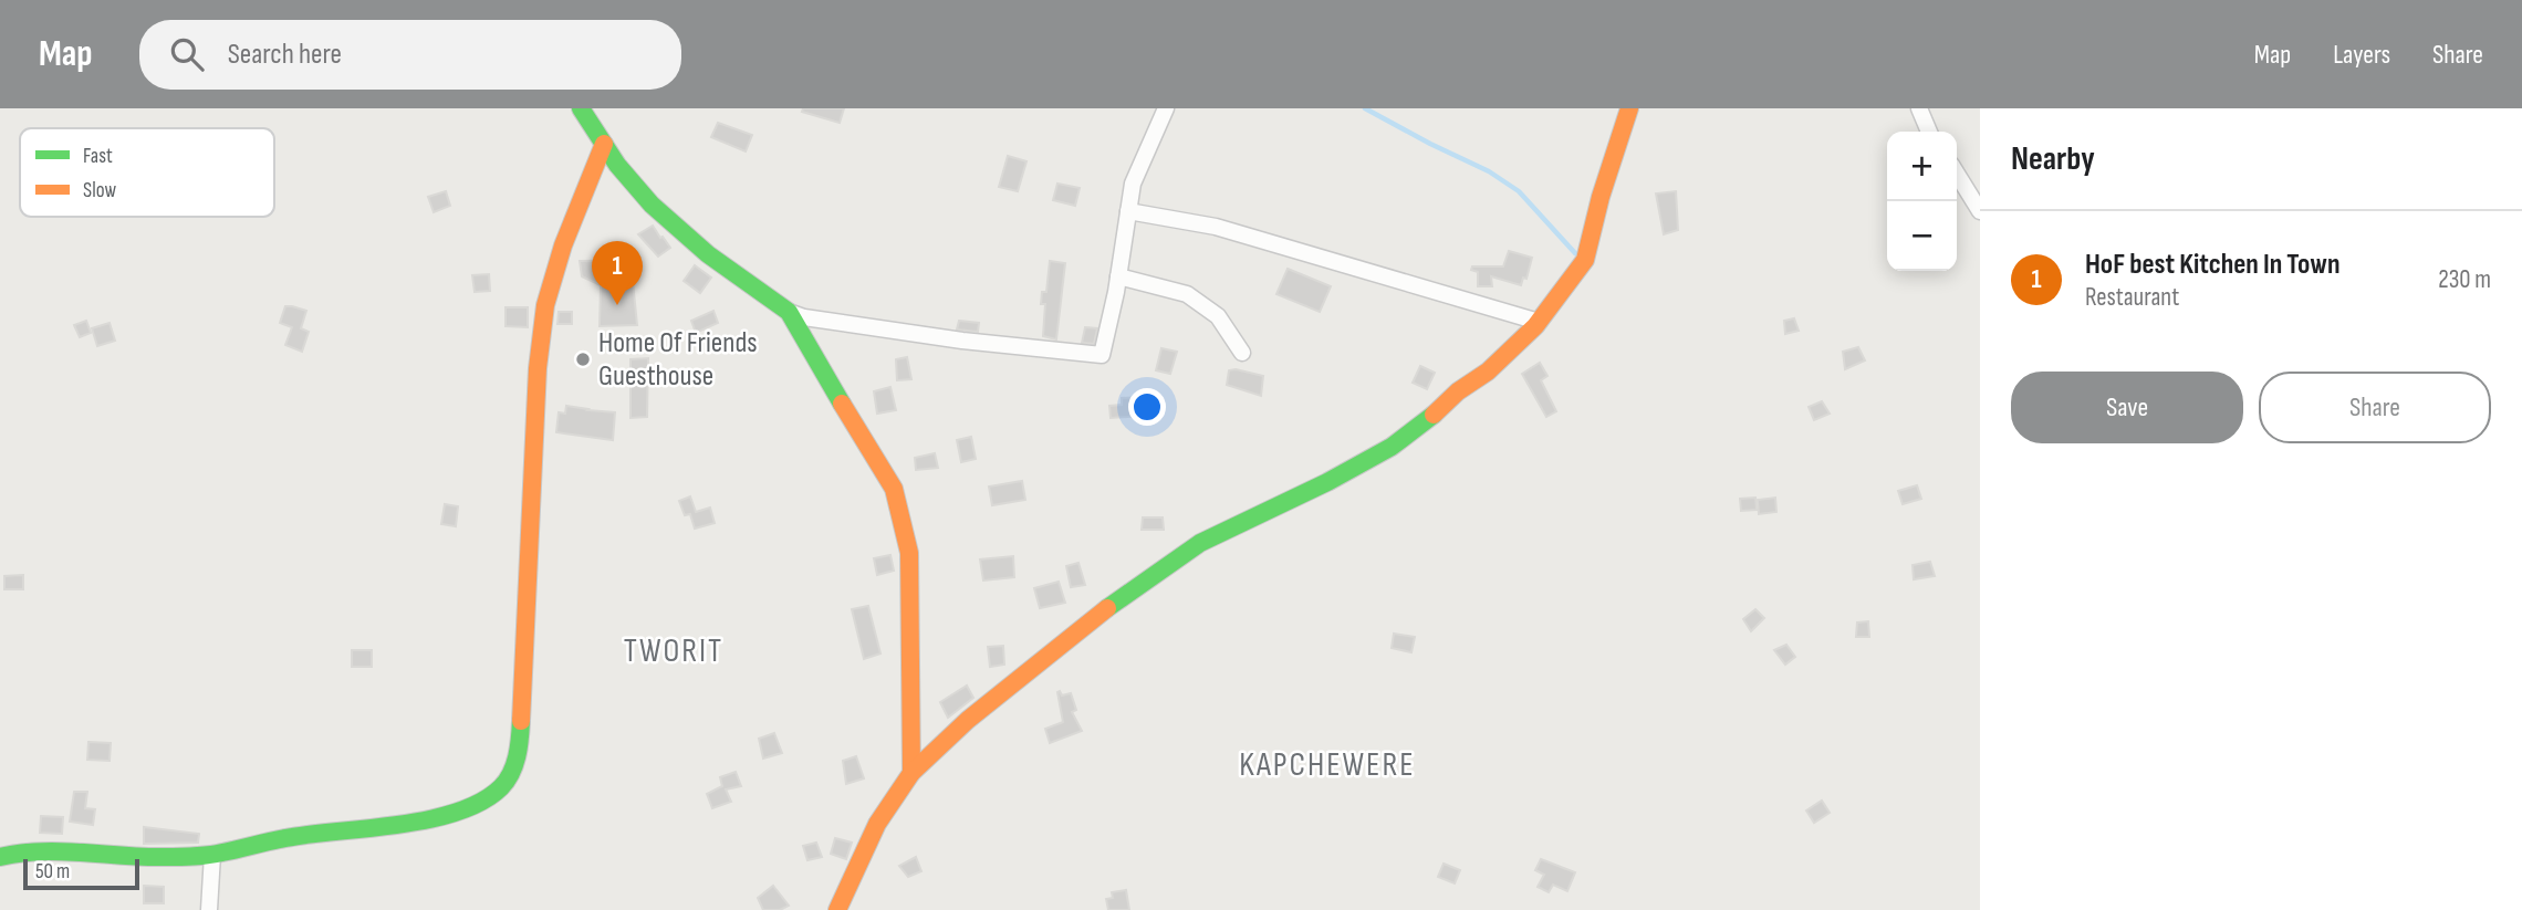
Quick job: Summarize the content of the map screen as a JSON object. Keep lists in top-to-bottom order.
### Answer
{
  "districts": ["TWORIT", "KAPCHEWERE"],
  "places": ["Home Of Friends Guesthouse"],
  "legend": ["Fast", "Slow"],
  "scale_bar": "50 m",
  "page": {
    "header": "Map",
    "search": "Search here",
    "nav": ["Map", "Layers", "Share"],
    "heading": "Nearby",
    "map_buttons": ["+", "−"],
    "list": [
      {
        "mark": "1",
        "name": "HoF best Kitchen In Town",
        "note": "Restaurant",
        "value": "230 m"
      }
    ],
    "pins": "1",
    "buttons": ["Save", "Share"],
    "scale": "50 m"
  }
}
